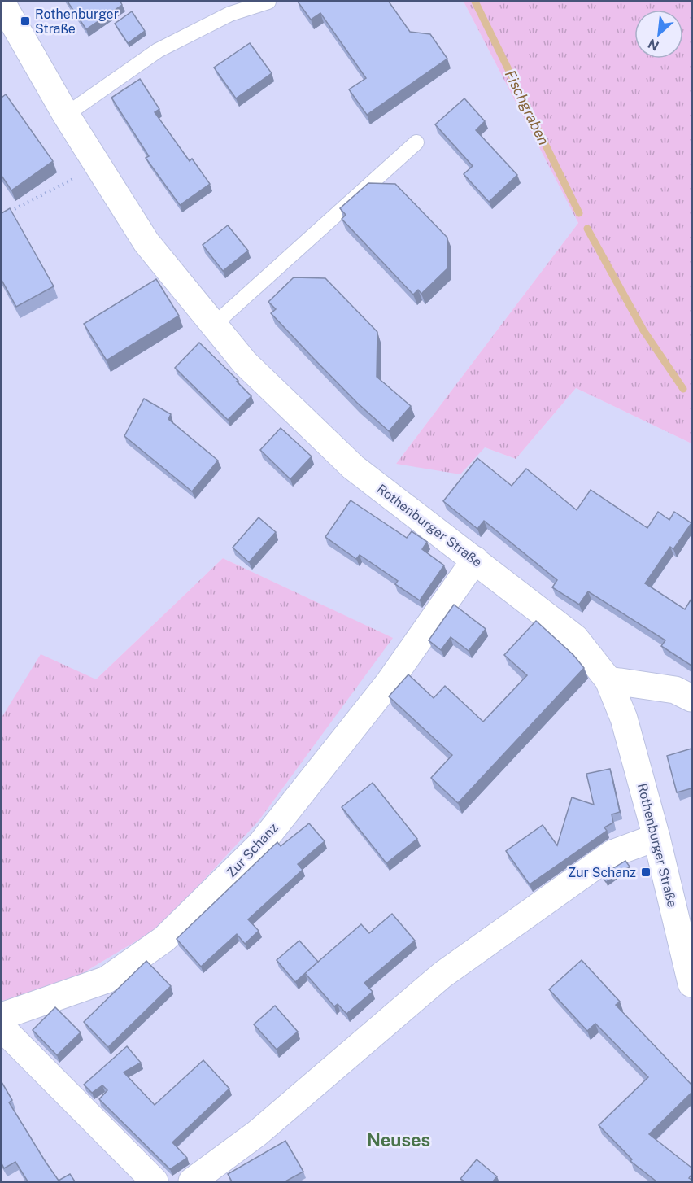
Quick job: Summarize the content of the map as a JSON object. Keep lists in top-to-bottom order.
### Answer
{
  "streets": {
    "street": ["Rothenburger Straße", "Zur Schanz"]
  },
  "crossings": [
    ["Rothenburger Straße", "Zur Schanz"]
  ],
  "districts": ["Neuses"],
  "water": ["Fischgraben"],
  "places": {
    "transit": ["Rothenburger Straße", "Zur Schanz"]
  },
  "north": "bottom left"
}
